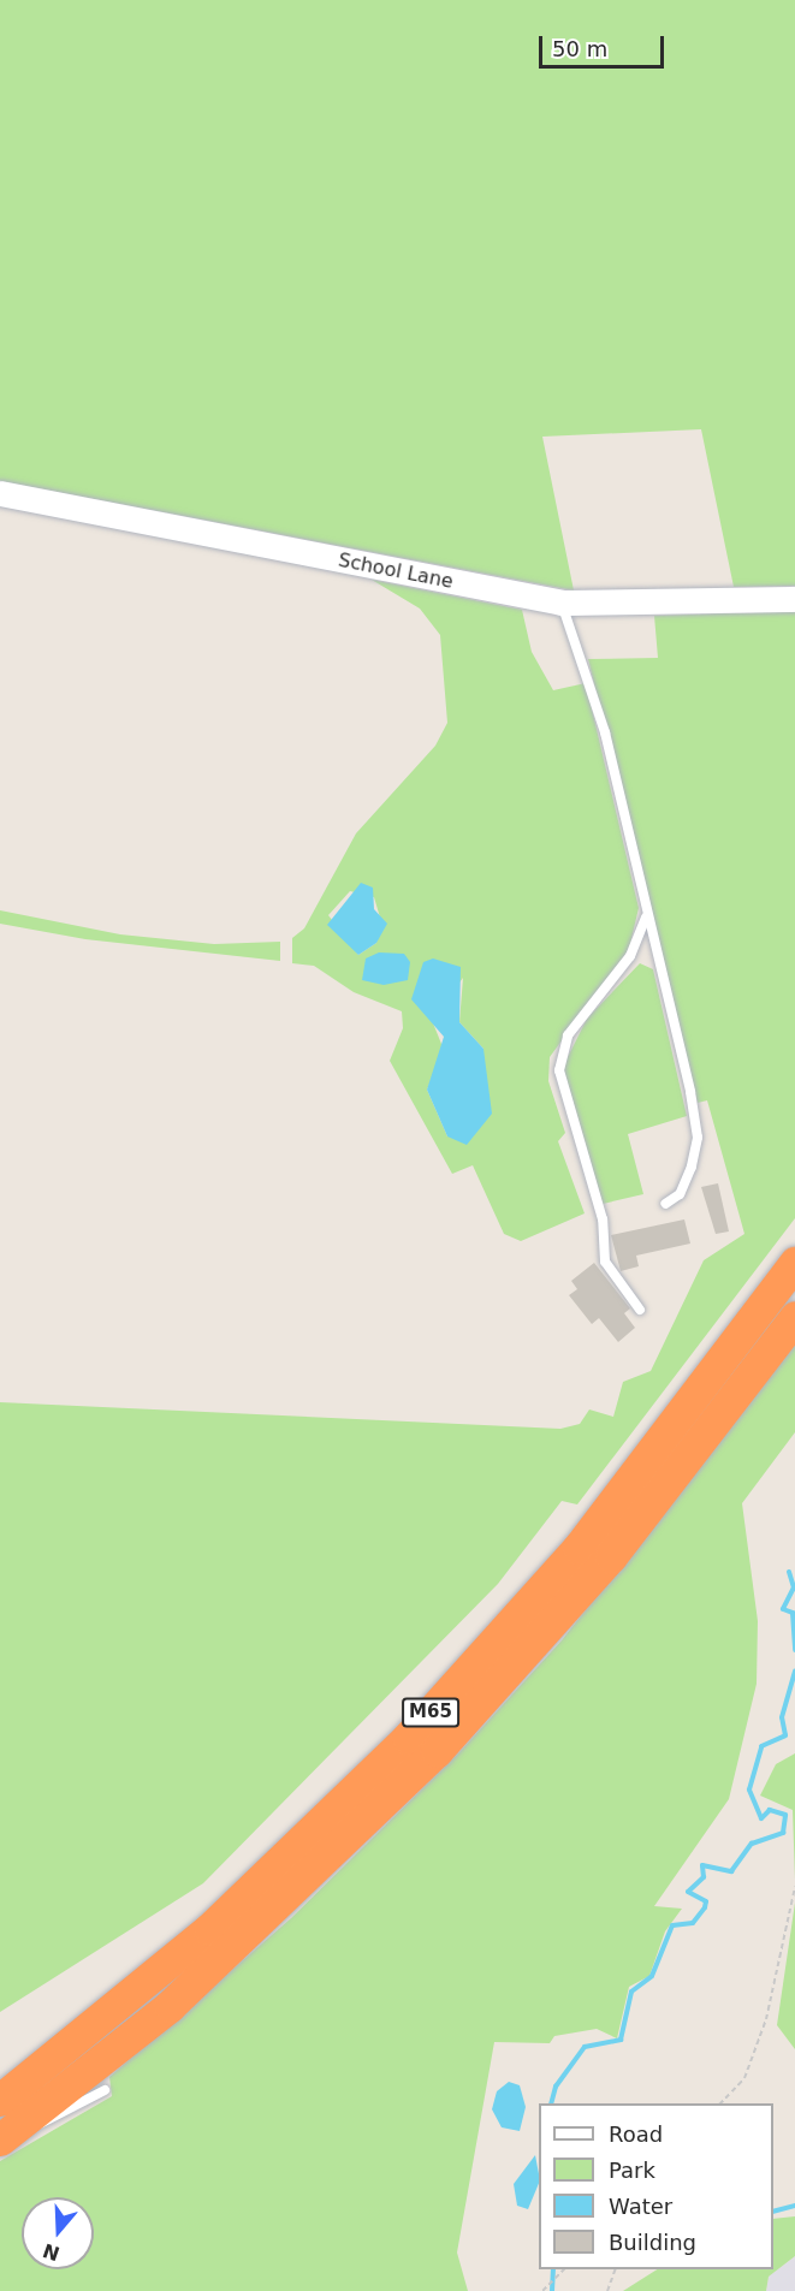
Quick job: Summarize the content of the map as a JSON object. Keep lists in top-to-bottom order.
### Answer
{
  "streets": {
    "highway": ["M65"],
    "main road": ["School Lane"]
  },
  "legend": [
    "Road",
    "Park",
    "Water",
    "Building"
  ],
  "scale_bar": "50 m",
  "north": "bottom"
}
